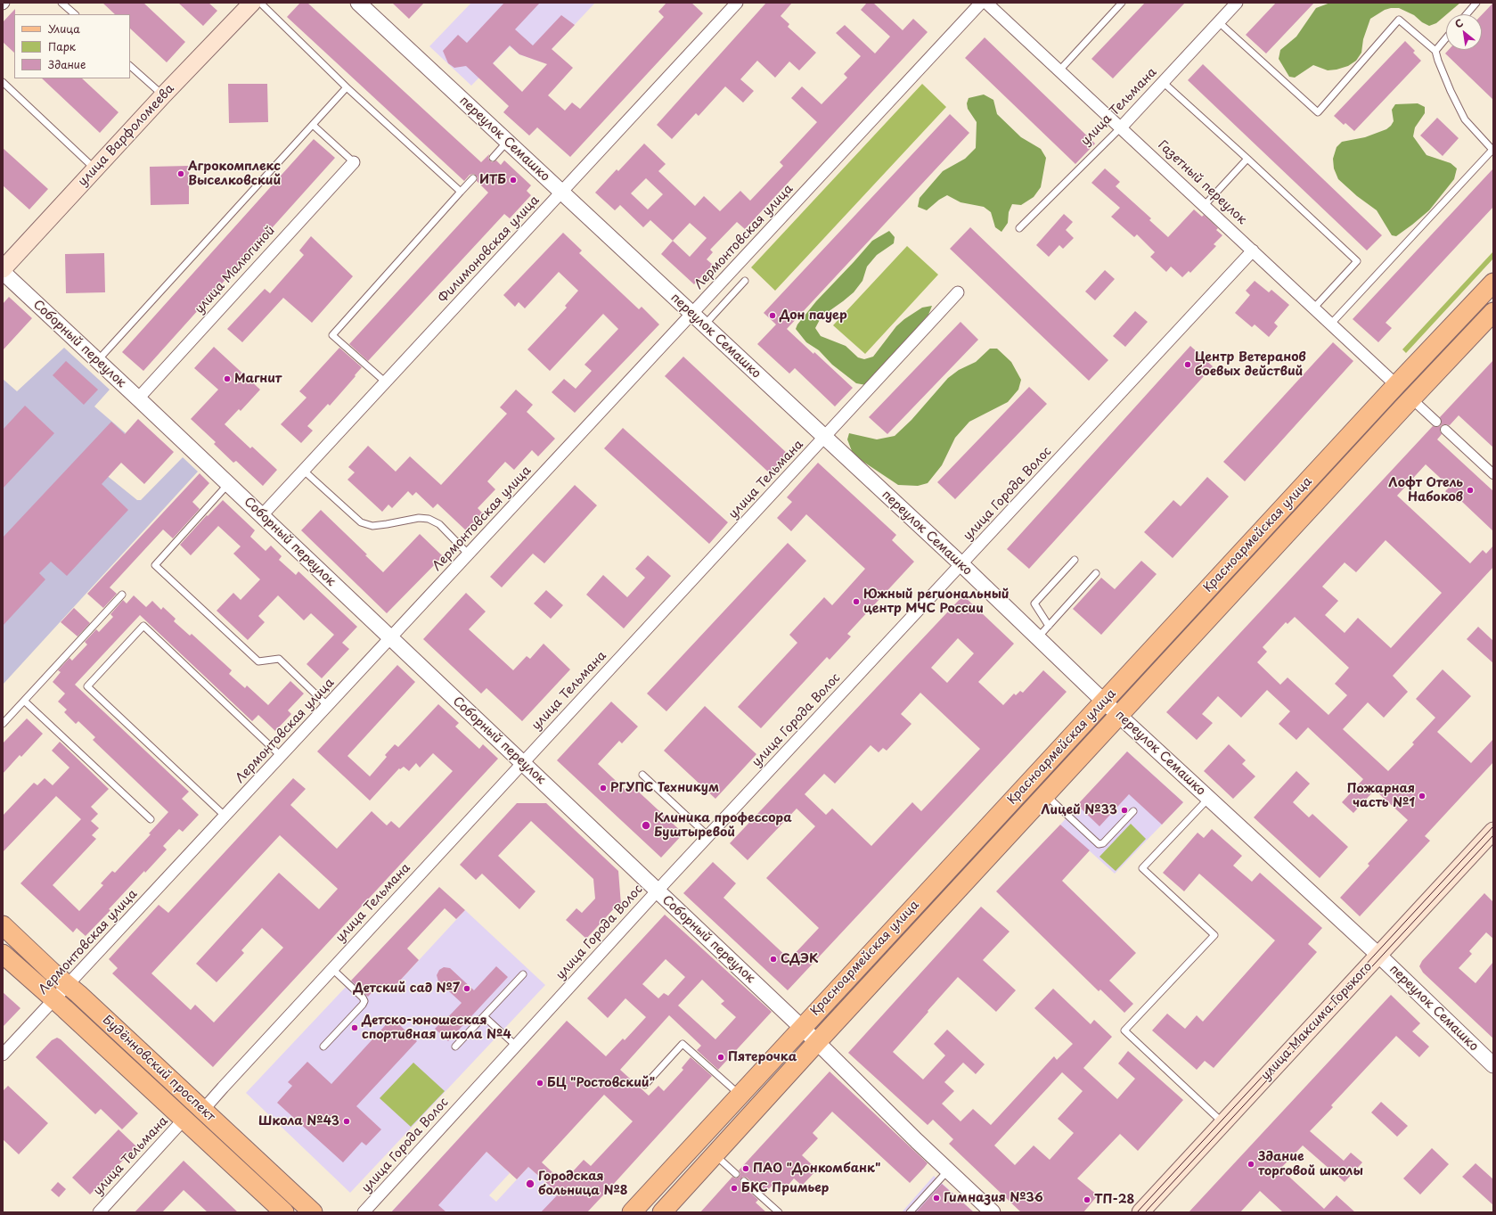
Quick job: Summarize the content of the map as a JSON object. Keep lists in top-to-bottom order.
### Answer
{
  "streets": {
    "main road": [
      "улица Варфоломеева",
      "Красноармейская улица",
      "улица Максима Горького",
      "Будённовский проспект"
    ],
    "street": [
      "улица Тельмана",
      "переулок Семашко",
      "Газетный переулок",
      "Лермонтовская улица",
      "Филимоновская улица",
      "улица Малюгиной",
      "Соборный переулок",
      "улица Города Волос"
    ]
  },
  "crossings": [
    ["улица Тельмана", "переулок Семашко"],
    ["улица Тельмана", "Газетный переулок"],
    ["улица Тельмана", "Соборный переулок"],
    ["улица Тельмана", "Будённовский проспект"],
    ["улица Варфоломеева", "Соборный переулок"],
    ["переулок Семашко", "Лермонтовская улица"],
    ["переулок Семашко", "Филимоновская улица"],
    ["переулок Семашко", "улица Города Волос"],
    ["переулок Семашко", "Красноармейская улица"],
    ["переулок Семашко", "улица Максима Горького"],
    ["Газетный переулок", "улица Города Волос"],
    ["Газетный переулок", "Красноармейская улица"],
    ["Лермонтовская улица", "Соборный переулок"],
    ["Лермонтовская улица", "Будённовский проспект"],
    ["Филимоновская улица", "Соборный переулок"],
    ["улица Малюгиной", "Соборный переулок"],
    ["Соборный переулок", "улица Города Волос"],
    ["Соборный переулок", "Красноармейская улица"]
  ],
  "places": [
    "Агрокомплекс Выселковский",
    "ИТБ",
    "Дон пауер",
    "Центр Ветеранов боевых действий",
    "Магнит",
    "Лофт Отель Набоков",
    "Южный региональный центр МЧС России",
    "РГУПС Техникум",
    "Пожарная часть №1",
    "Лицей №33",
    "Клиника профессора Буштыревой",
    "СДЭК",
    "Детский сад №7",
    "Детско-юношеская спортивная школа №4",
    "Пятерочка",
    "БЦ \"Ростовский\"",
    "Школа №43",
    "Здание торговой школы",
    "ПАО \"Донкомбанк\"",
    "Городская больница №8",
    "БКС Примьер",
    "Гимназия №36",
    "ТП-28"
  ],
  "legend": ["Улица", "Парк", "Здание"],
  "north": "top left"
}
